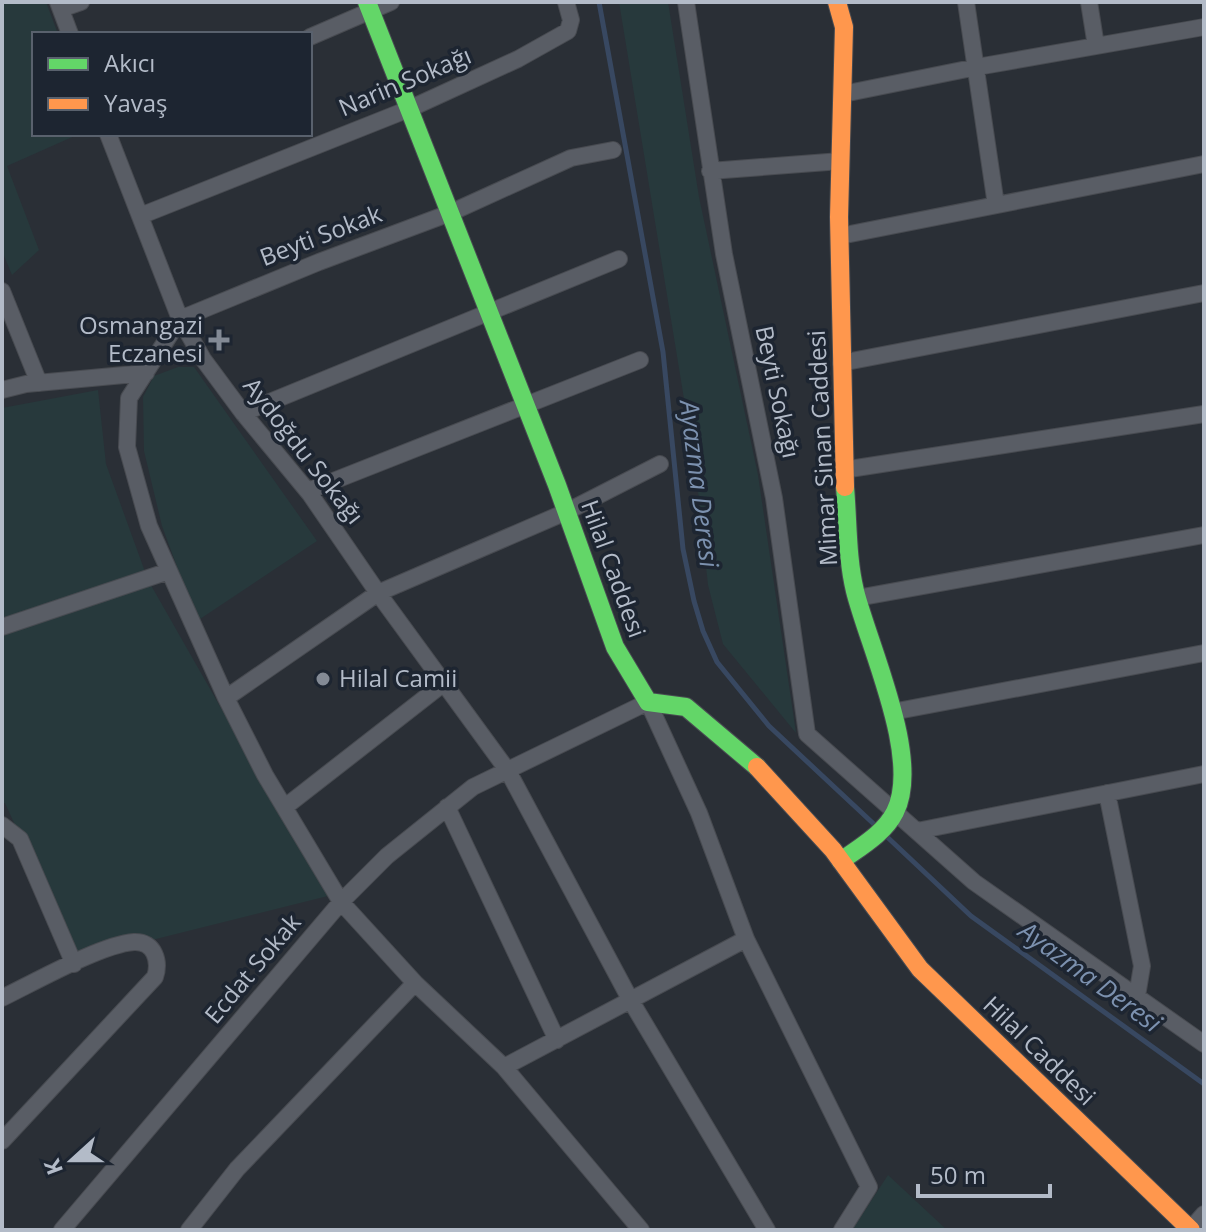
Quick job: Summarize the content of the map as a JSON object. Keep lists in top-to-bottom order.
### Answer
{
  "streets": {
    "street": [
      "Narin Sokağı",
      "Beyti Sokak",
      "Beyti Sokağı",
      "Mimar Sinan Caddesi",
      "Aydoğdu Sokağı",
      "Hilal Caddesi",
      "Ecdat Sokak"
    ]
  },
  "crossings": [
    ["Narin Sokağı", "Aydoğdu Sokağı"],
    ["Narin Sokağı", "Hilal Caddesi"],
    ["Beyti Sokak", "Aydoğdu Sokağı"],
    ["Beyti Sokak", "Hilal Caddesi"],
    ["Beyti Sokağı", "Mimar Sinan Caddesi"],
    ["Mimar Sinan Caddesi", "Hilal Caddesi"],
    ["Aydoğdu Sokağı", "Ecdat Sokak"],
    ["Hilal Caddesi", "Ecdat Sokak"]
  ],
  "water": ["Ayazma Deresi"],
  "places": {
    "health": ["Osmangazi Eczanesi"],
    "other": ["Hilal Camii"]
  },
  "legend": ["Akıcı", "Yavaş"],
  "scale_bar": "50 m",
  "north": "left"
}
